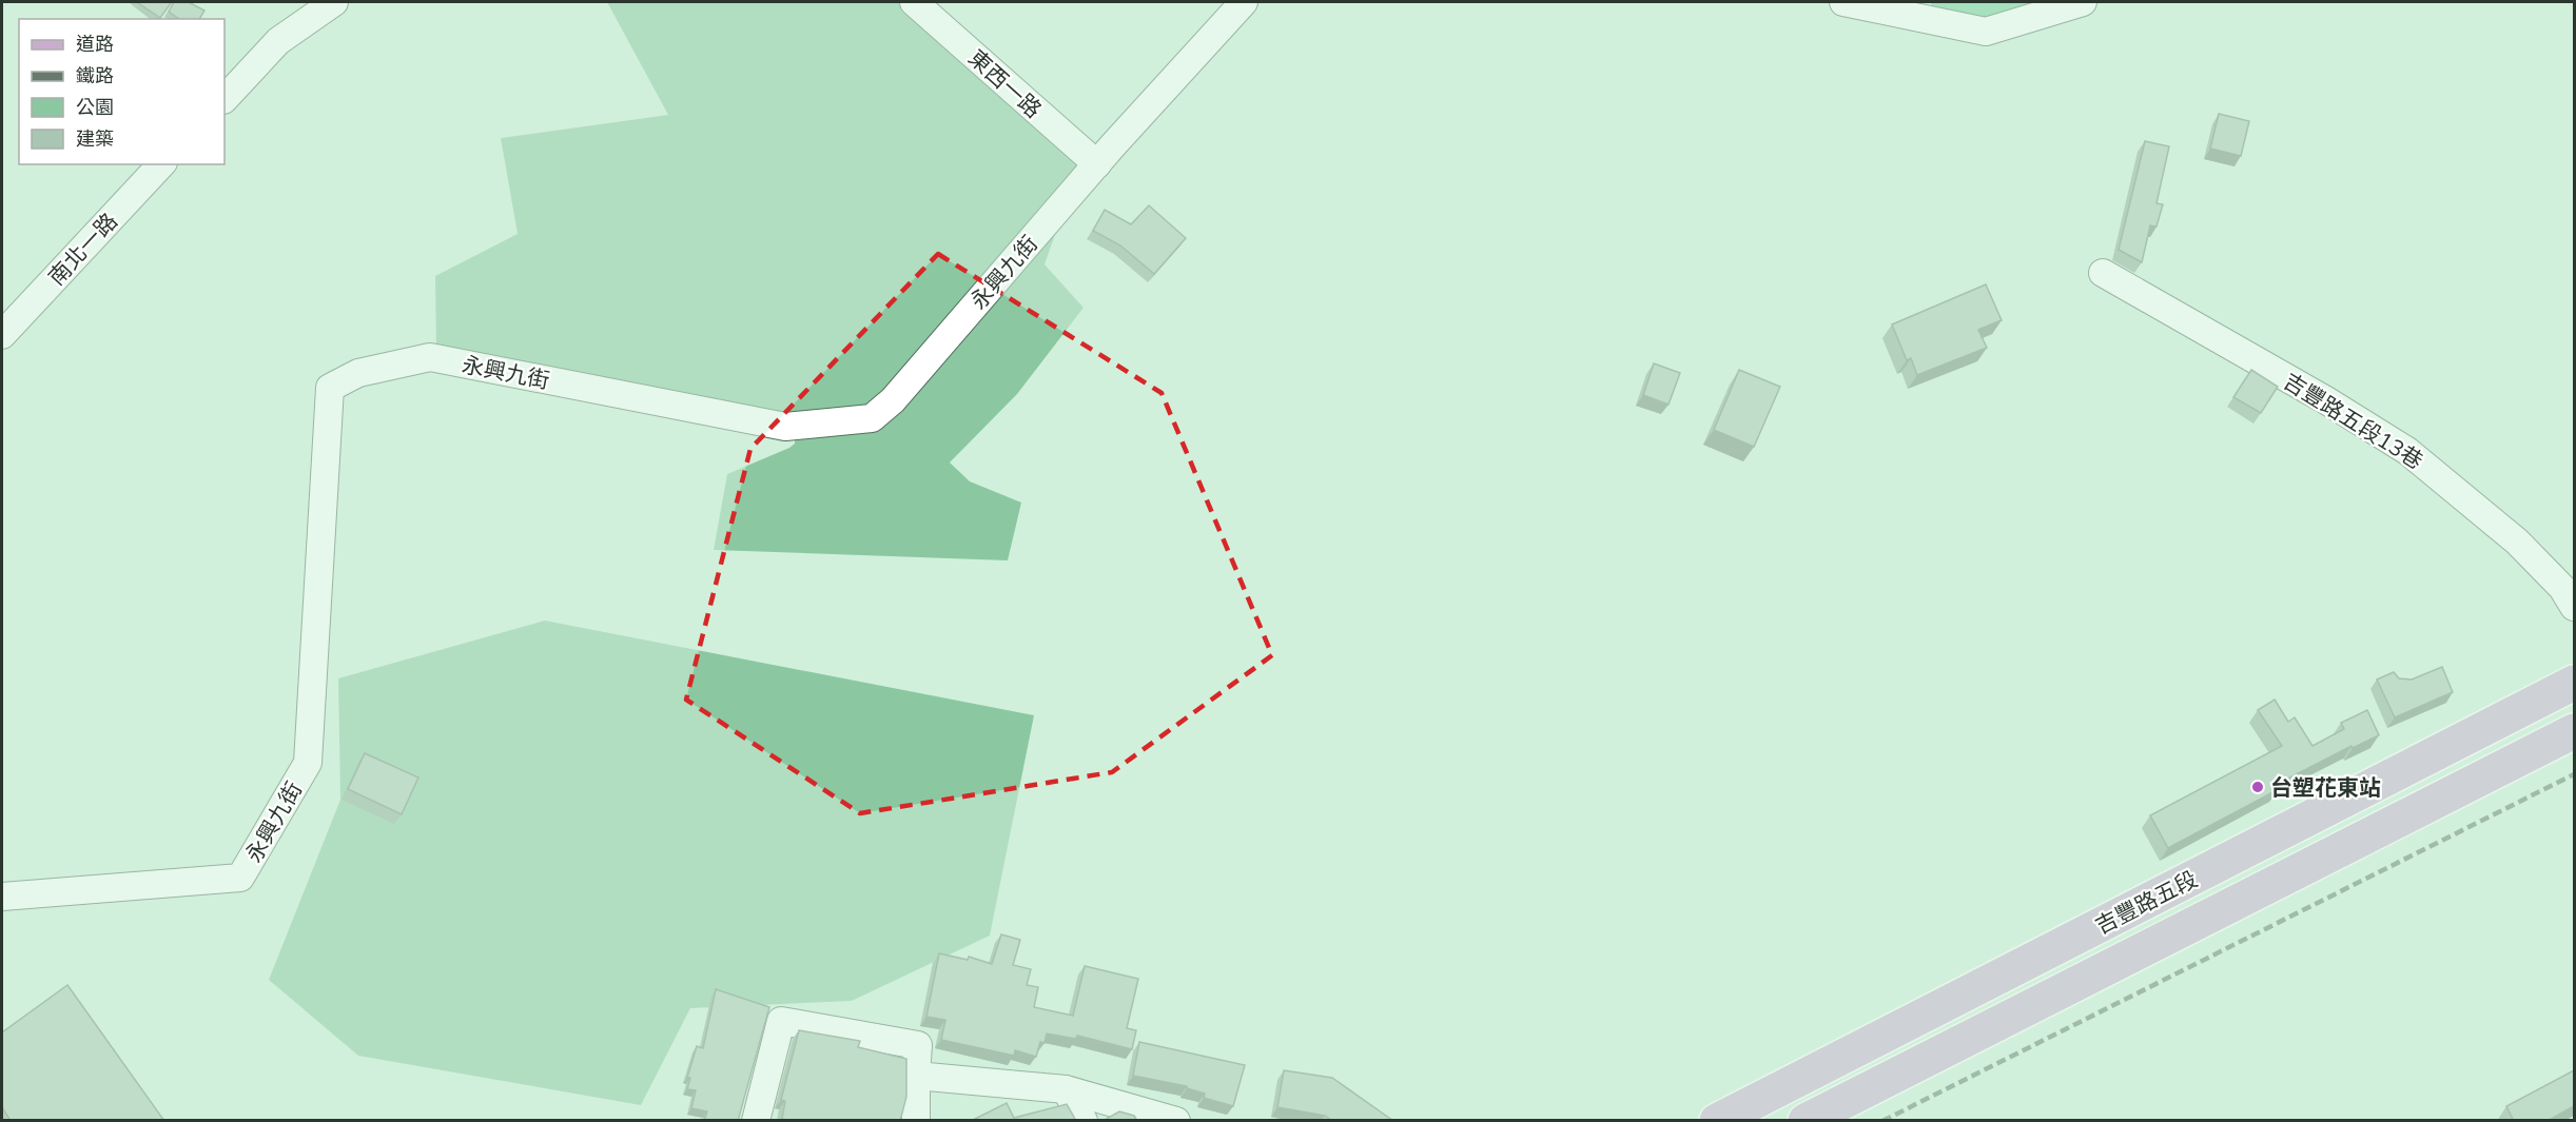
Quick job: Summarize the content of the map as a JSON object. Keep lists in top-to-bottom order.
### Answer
{
  "streets": {
    "main road": ["吉豐路五段"],
    "street": [
      "東西一路",
      "南北一路",
      "永興九街",
      "吉豐路五段13巷"
    ]
  },
  "crossings": [
    ["東西一路", "永興九街"]
  ],
  "places": ["台塑花東站"],
  "legend": [
    "道路",
    "鐵路",
    "公園",
    "建築"
  ]
}
